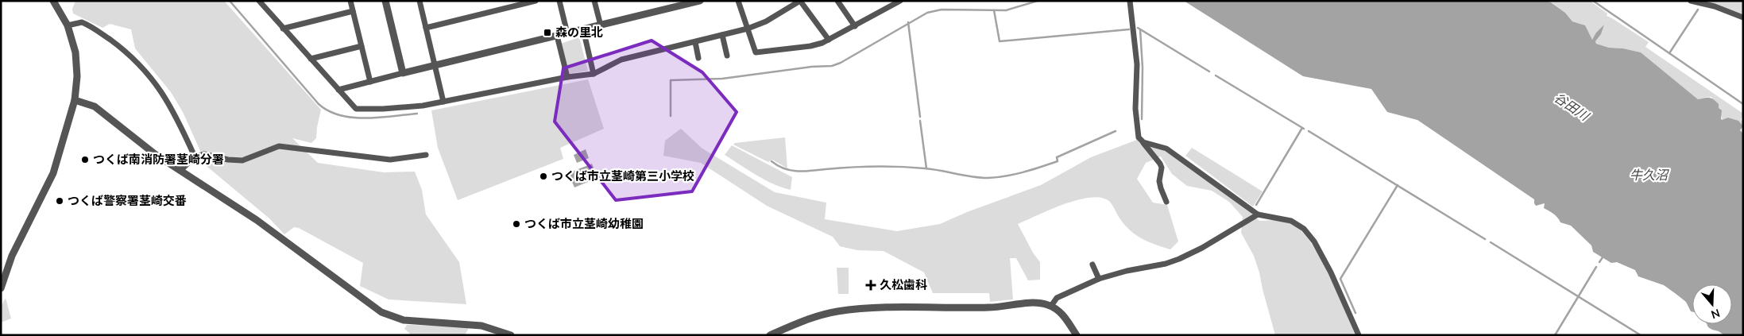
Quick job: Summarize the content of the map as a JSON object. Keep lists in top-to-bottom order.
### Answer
{
  "water": ["谷田川", "牛久沼"],
  "places": {
    "transit": ["森の里北"],
    "other": [
      "つくば南消防署茎崎分署",
      "つくば市立茎崎第三小学校",
      "つくば警察署茎崎交番",
      "つくば市立茎崎幼稚園"
    ],
    "health": ["久松歯科"]
  },
  "north": "bottom"
}
